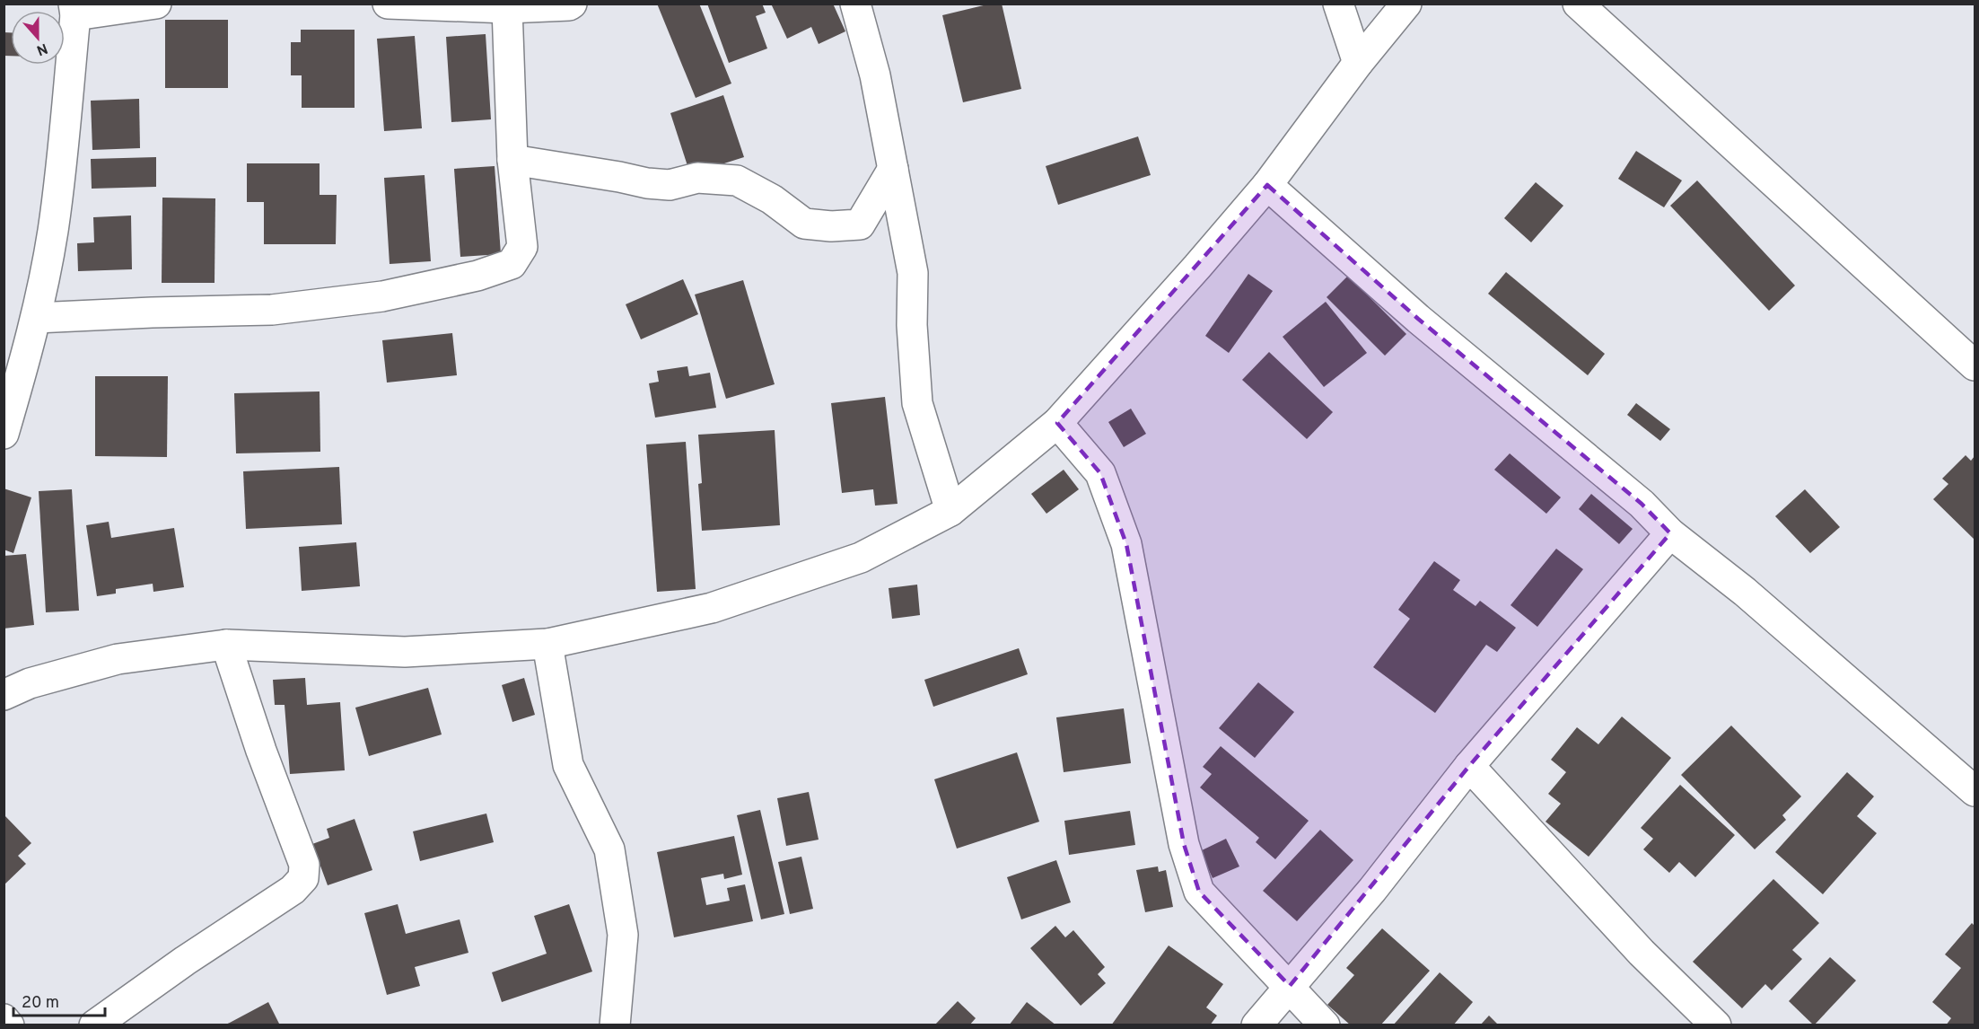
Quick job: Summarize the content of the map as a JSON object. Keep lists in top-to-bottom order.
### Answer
{
  "scale_bar": "20 m",
  "north": "bottom"
}
